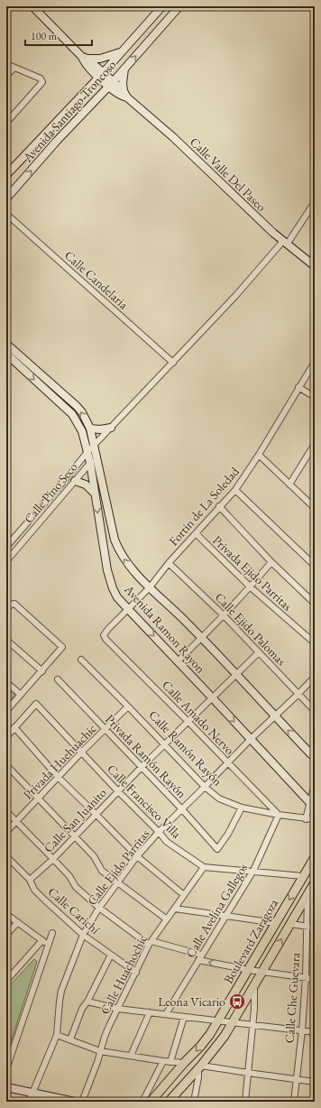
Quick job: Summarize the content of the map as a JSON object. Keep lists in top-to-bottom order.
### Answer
{
  "streets": {
    "main road": [
      "Avenida Santiago Troncoso",
      "Calle Valle Del Paseo",
      "Avenida Ramon Rayon",
      "Boulevard Zaragoza"
    ],
    "street": [
      "Calle Candelaria",
      "Calle Pino Seco",
      "Fortin de La Soledad",
      "Privada Ejido Parritas",
      "Calle Ejido Palomas",
      "Calle Amado Nervo",
      "Calle Ramón Rayón",
      "Privada Ramón Rayón",
      "Privada Huehuachic",
      "Calle Francisco Villa",
      "Calle San Juanito",
      "Calle Ejido Parritas",
      "Calle Carichí",
      "Calle Avelina Gallegos",
      "Calle Huachochic",
      "Calle Che Guevara"
    ]
  },
  "crossings": [
    ["Avenida Santiago Troncoso", "Calle Valle Del Paseo"],
    ["Calle Valle Del Paseo", "Calle Pino Seco"],
    ["Calle Candelaria", "Calle Pino Seco"],
    ["Calle Pino Seco", "Avenida Ramon Rayon"],
    ["Fortin de La Soledad", "Privada Ejido Parritas"],
    ["Fortin de La Soledad", "Avenida Ramon Rayon"],
    ["Fortin de La Soledad", "Calle Ejido Palomas"],
    ["Fortin de La Soledad", "Calle Amado Nervo"],
    ["Avenida Ramon Rayon", "Calle San Juanito"],
    ["Avenida Ramon Rayon", "Calle Ejido Parritas"],
    ["Calle Ejido Palomas", "Calle San Juanito"],
    ["Calle Ejido Palomas", "Calle Ejido Parritas"],
    ["Calle Amado Nervo", "Calle Ramón Rayón"],
    ["Calle Amado Nervo", "Calle San Juanito"],
    ["Calle Amado Nervo", "Calle Ejido Parritas"],
    ["Calle Amado Nervo", "Calle Avelina Gallegos"],
    ["Calle Ramón Rayón", "Privada Ramón Rayón"],
    ["Calle Ramón Rayón", "Privada Huehuachic"],
    ["Calle Ramón Rayón", "Calle San Juanito"],
    ["Calle Ramón Rayón", "Calle Ejido Parritas"],
    ["Calle Ramón Rayón", "Calle Avelina Gallegos"],
    ["Privada Ramón Rayón", "Privada Huehuachic"],
    ["Privada Ramón Rayón", "Calle San Juanito"],
    ["Privada Ramón Rayón", "Calle Ejido Parritas"],
    ["Privada Huehuachic", "Calle Francisco Villa"],
    ["Calle Francisco Villa", "Calle San Juanito"],
    ["Calle Francisco Villa", "Calle Ejido Parritas"],
    ["Calle Francisco Villa", "Calle Avelina Gallegos"],
    ["Calle Francisco Villa", "Boulevard Zaragoza"],
    ["Calle Francisco Villa", "Calle Huachochic"],
    ["Calle San Juanito", "Calle Carichí"],
    ["Calle Ejido Parritas", "Calle Carichí"],
    ["Calle Carichí", "Calle Huachochic"],
    ["Boulevard Zaragoza", "Calle Che Guevara"]
  ],
  "places": {
    "bus stop": ["Leona Vicario"]
  },
  "scale_bar": "100 m"
}
